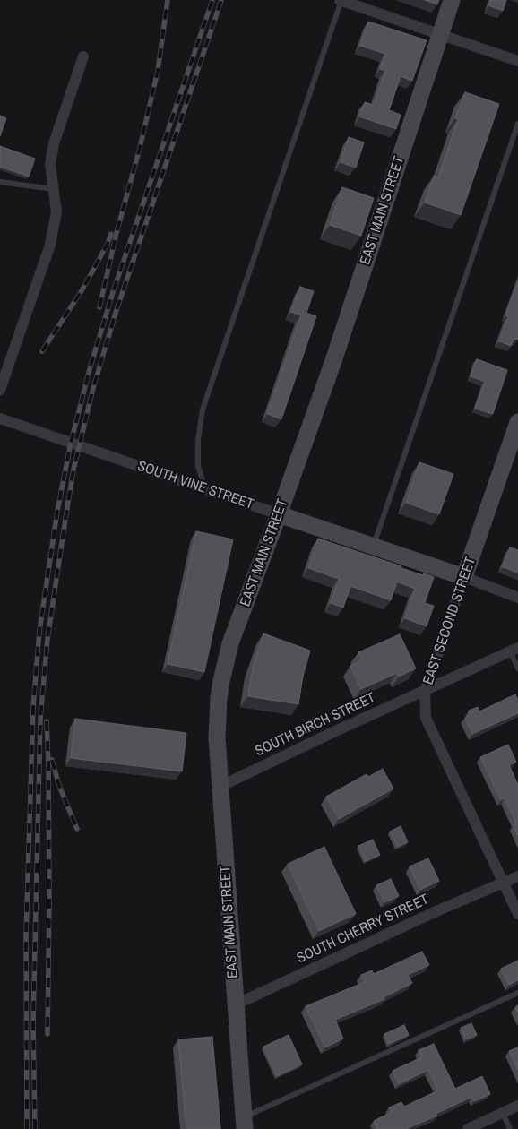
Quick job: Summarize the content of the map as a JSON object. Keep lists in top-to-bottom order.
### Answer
{
  "streets": {
    "main road": ["EAST MAIN STREET", "SOUTH VINE STREET", "EAST SECOND STREET"],
    "street": ["SOUTH BIRCH STREET", "SOUTH CHERRY STREET"]
  },
  "crossings": [
    ["EAST MAIN STREET", "SOUTH VINE STREET"],
    ["EAST MAIN STREET", "SOUTH BIRCH STREET"],
    ["EAST MAIN STREET", "SOUTH CHERRY STREET"],
    ["SOUTH VINE STREET", "EAST SECOND STREET"],
    ["EAST SECOND STREET", "SOUTH BIRCH STREET"],
    ["EAST SECOND STREET", "SOUTH CHERRY STREET"]
  ]
}
